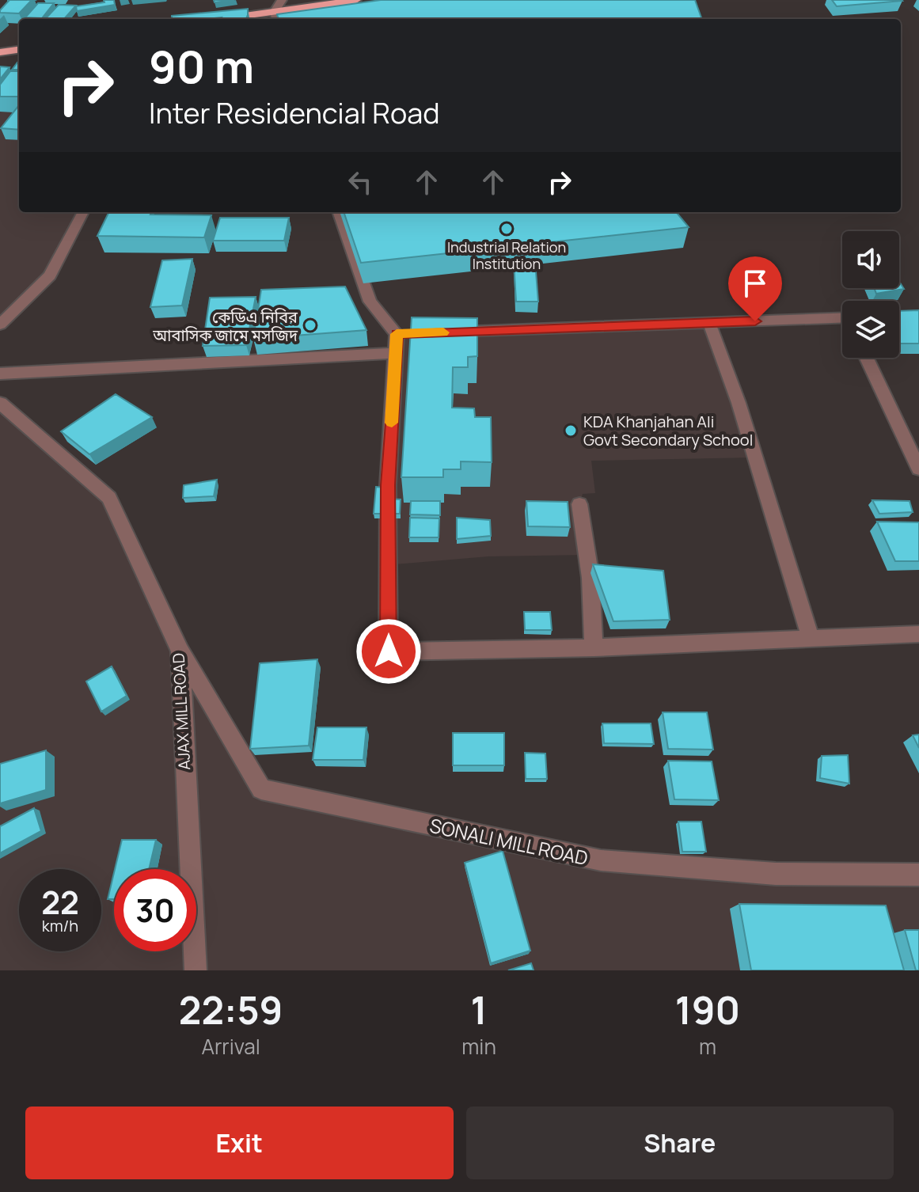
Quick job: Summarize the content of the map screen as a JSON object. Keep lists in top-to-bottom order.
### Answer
{
  "streets": {
    "street": ["AJAX MILL ROAD", "SONALI MILL ROAD"]
  },
  "crossings": [
    ["AJAX MILL ROAD", "SONALI MILL ROAD"]
  ],
  "places": ["Industrial Relation Institution", "কেডিএ নিবির আবাসিক জামে মসজিদ", "KDA Khanjahan Ali Govt Secondary School"],
  "page": {
    "turn": ["90 m", "Inter Residencial Road"],
    "speed": "22 km/h",
    "limit": "30",
    "eta": [
      "22:59",
      "Arrival",
      "1",
      "min",
      "190",
      "m"
    ],
    "buttons": ["Exit", "Share"]
  }
}
